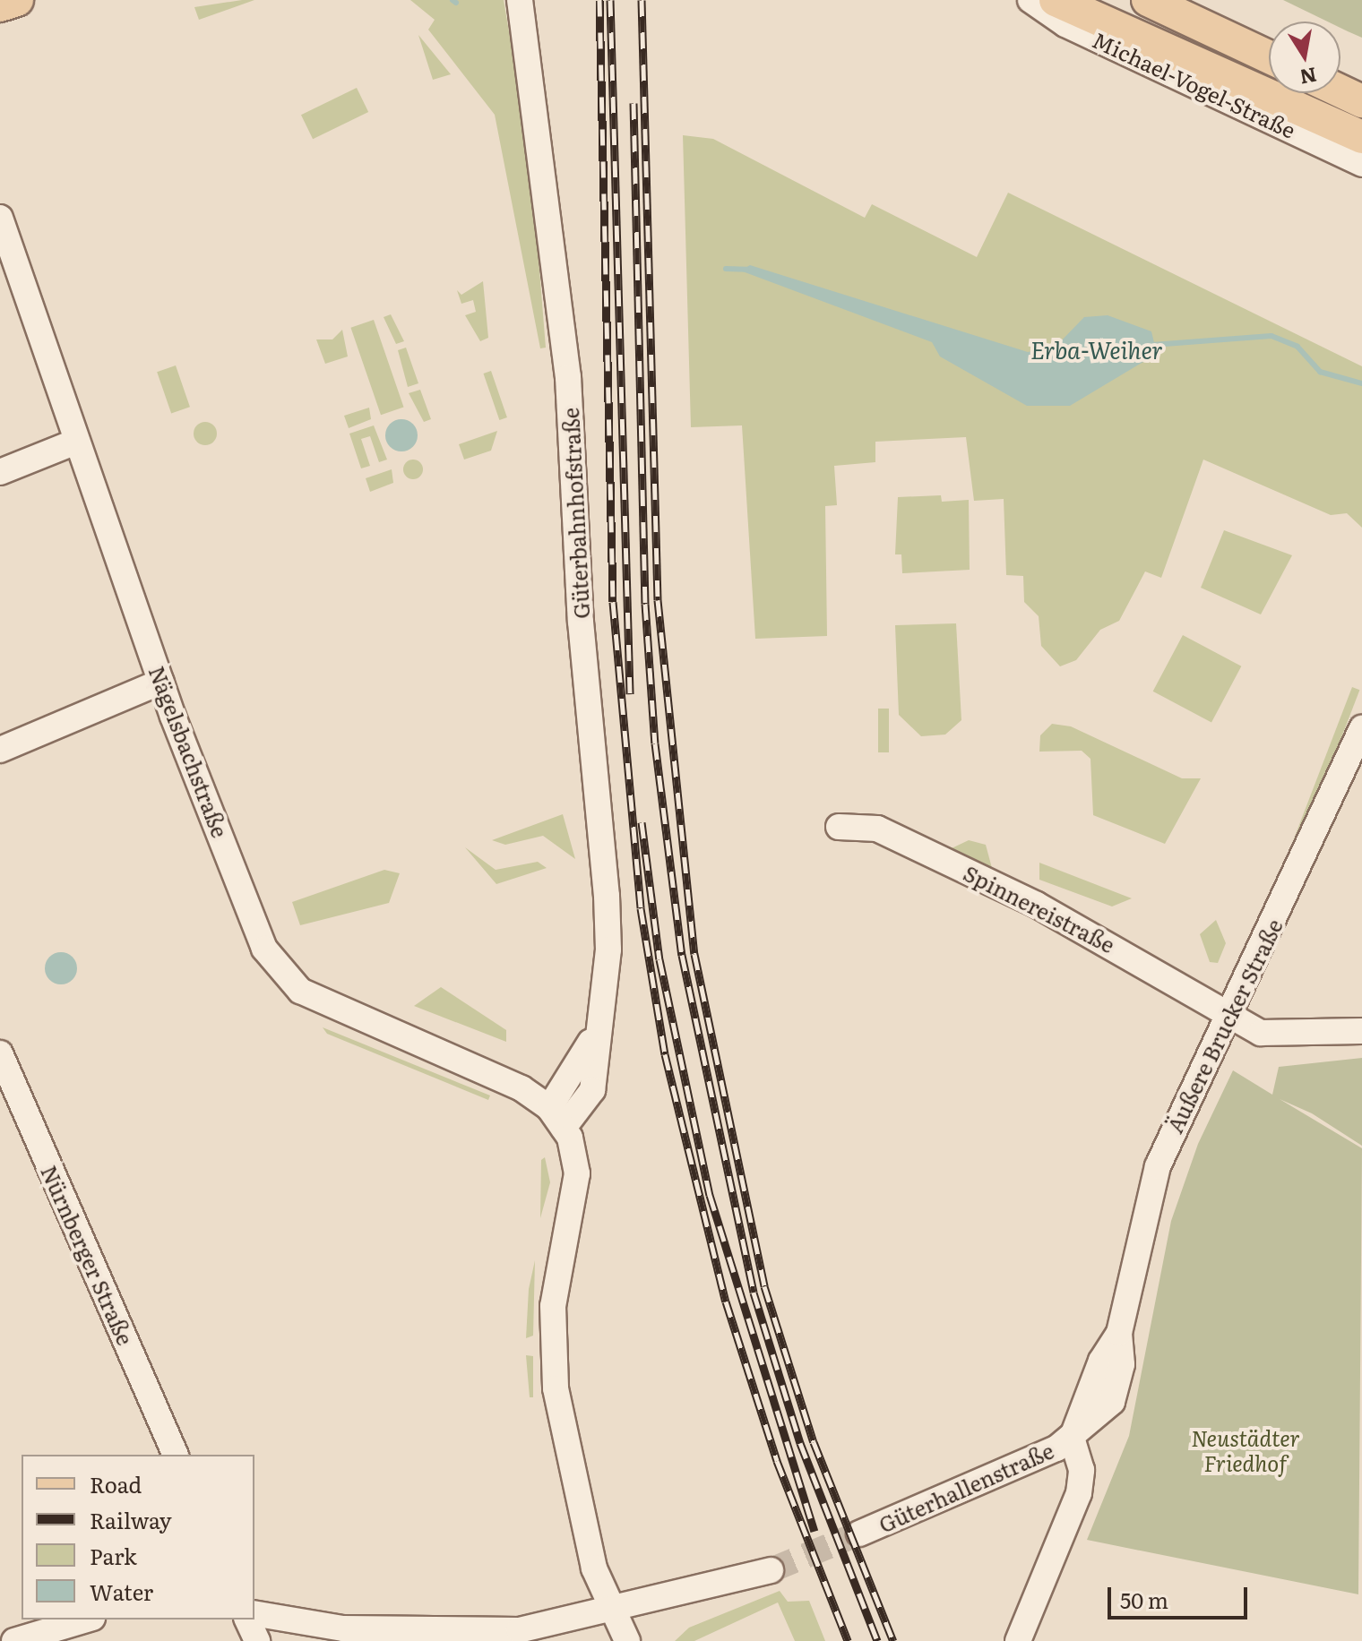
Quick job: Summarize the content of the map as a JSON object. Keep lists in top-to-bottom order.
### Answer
{
  "streets": {
    "street": [
      "Michael-Vogel-Straße",
      "Güterbahnhofstraße",
      "Nägelsbachstraße",
      "Spinnereistraße",
      "Äußere Brucker Straße",
      "Nürnberger Straße",
      "Güterhallenstraße"
    ]
  },
  "crossings": [
    ["Güterbahnhofstraße", "Nägelsbachstraße"],
    ["Spinnereistraße", "Äußere Brucker Straße"],
    ["Äußere Brucker Straße", "Güterhallenstraße"]
  ],
  "water": ["Erba-Weiher"],
  "parks": ["Neustädter Friedhof"],
  "legend": [
    "Road",
    "Railway",
    "Park",
    "Water"
  ],
  "scale_bar": "50 m",
  "north": "bottom"
}
